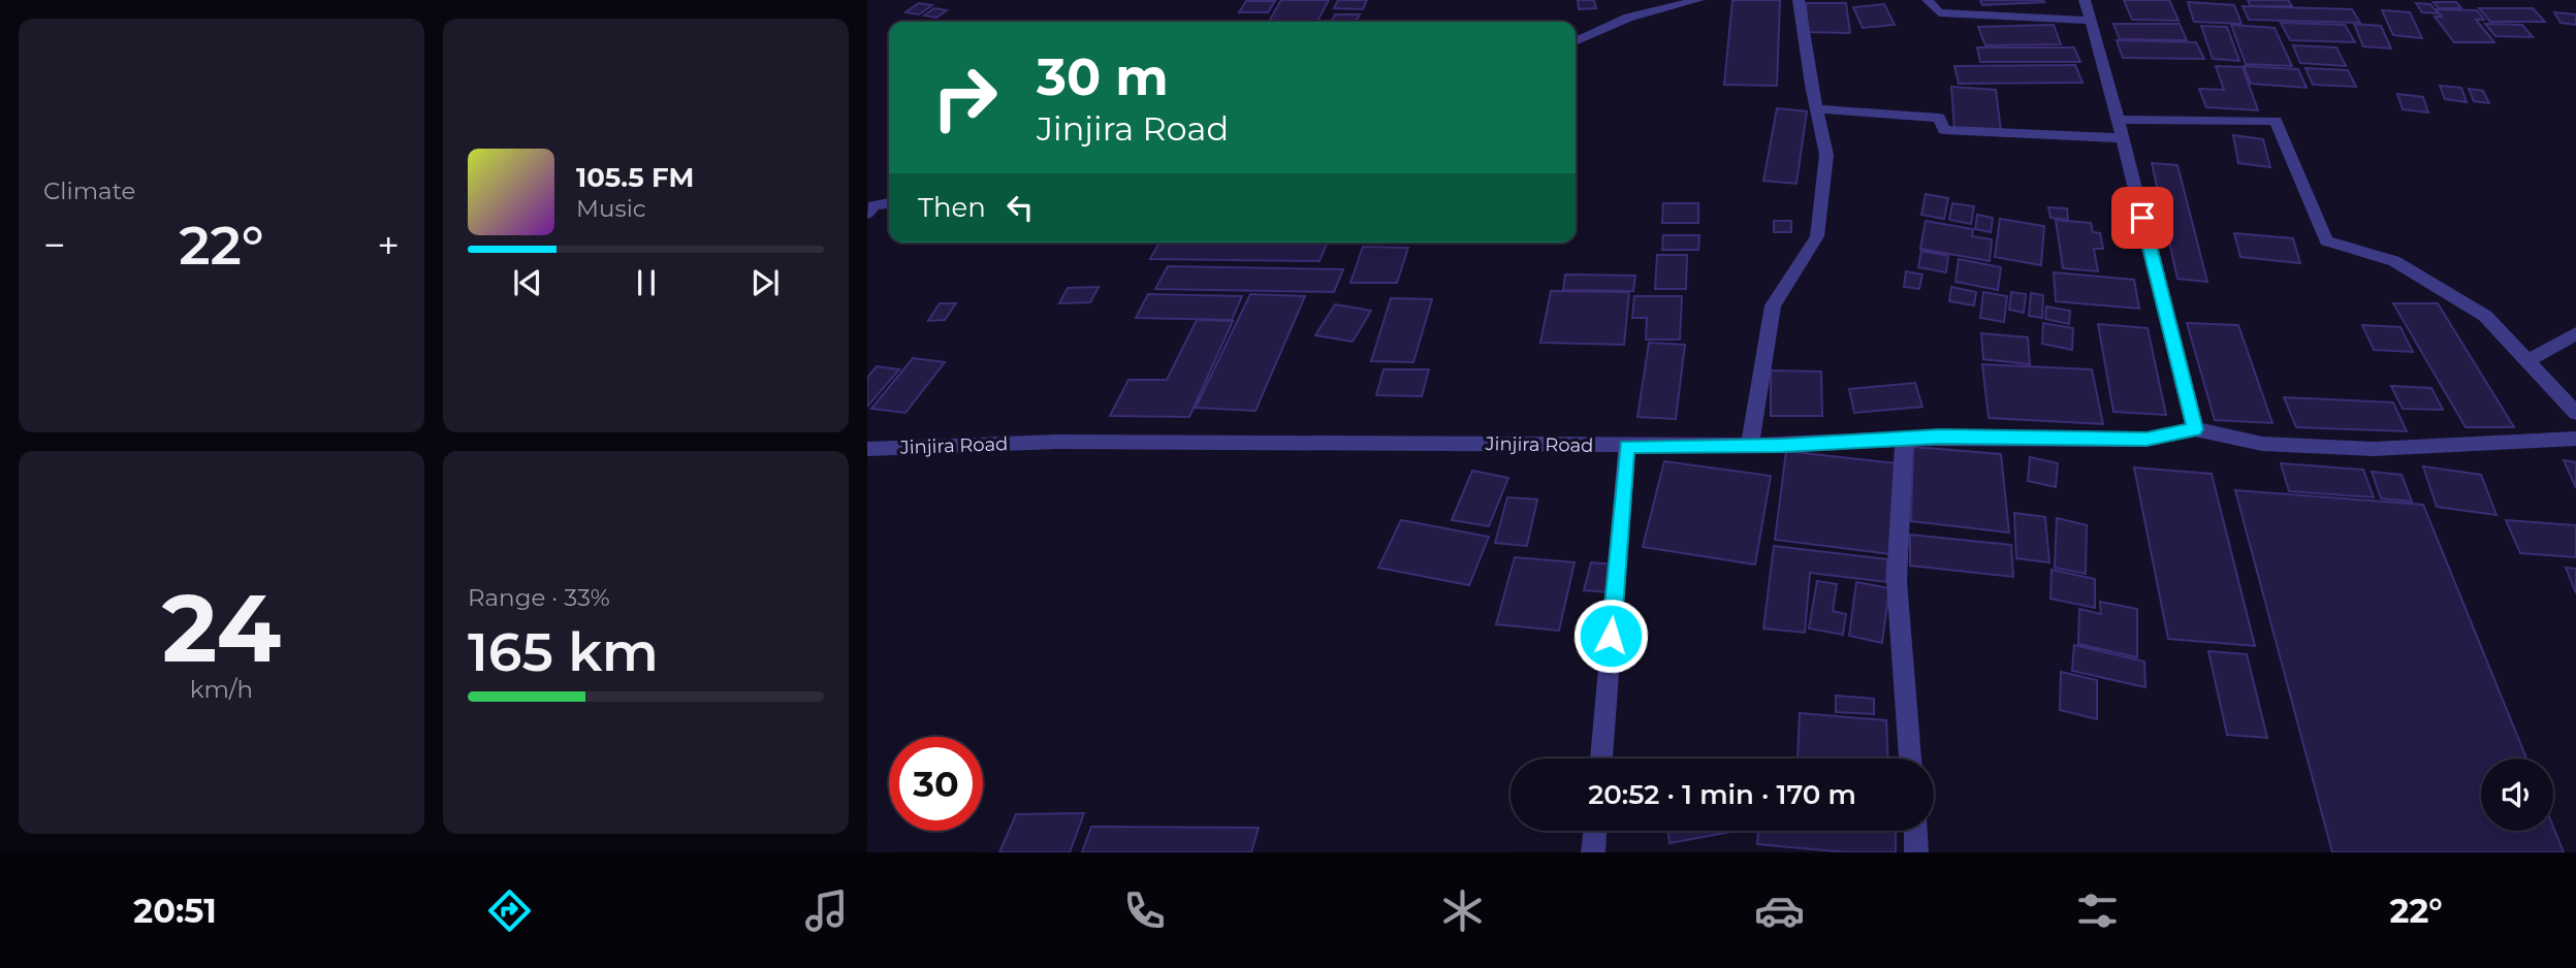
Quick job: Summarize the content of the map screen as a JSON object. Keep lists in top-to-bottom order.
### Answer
{
  "streets": {
    "street": ["Jinjira Road"]
  },
  "page": {
    "tile": [
      "Climate",
      ["24", "km/h"],
      ["Range · 33%", "165 km"]
    ],
    "turn": ["30 m", "Jinjira Road"],
    "song": ["105.5 FM", "Music"],
    "then": "Then",
    "heat": ["−", "22°", "+"],
    "limit": "30",
    "trip": "20:52 · 1 min · 170 m",
    "tabs": ["20:51", "22°"]
  }
}
